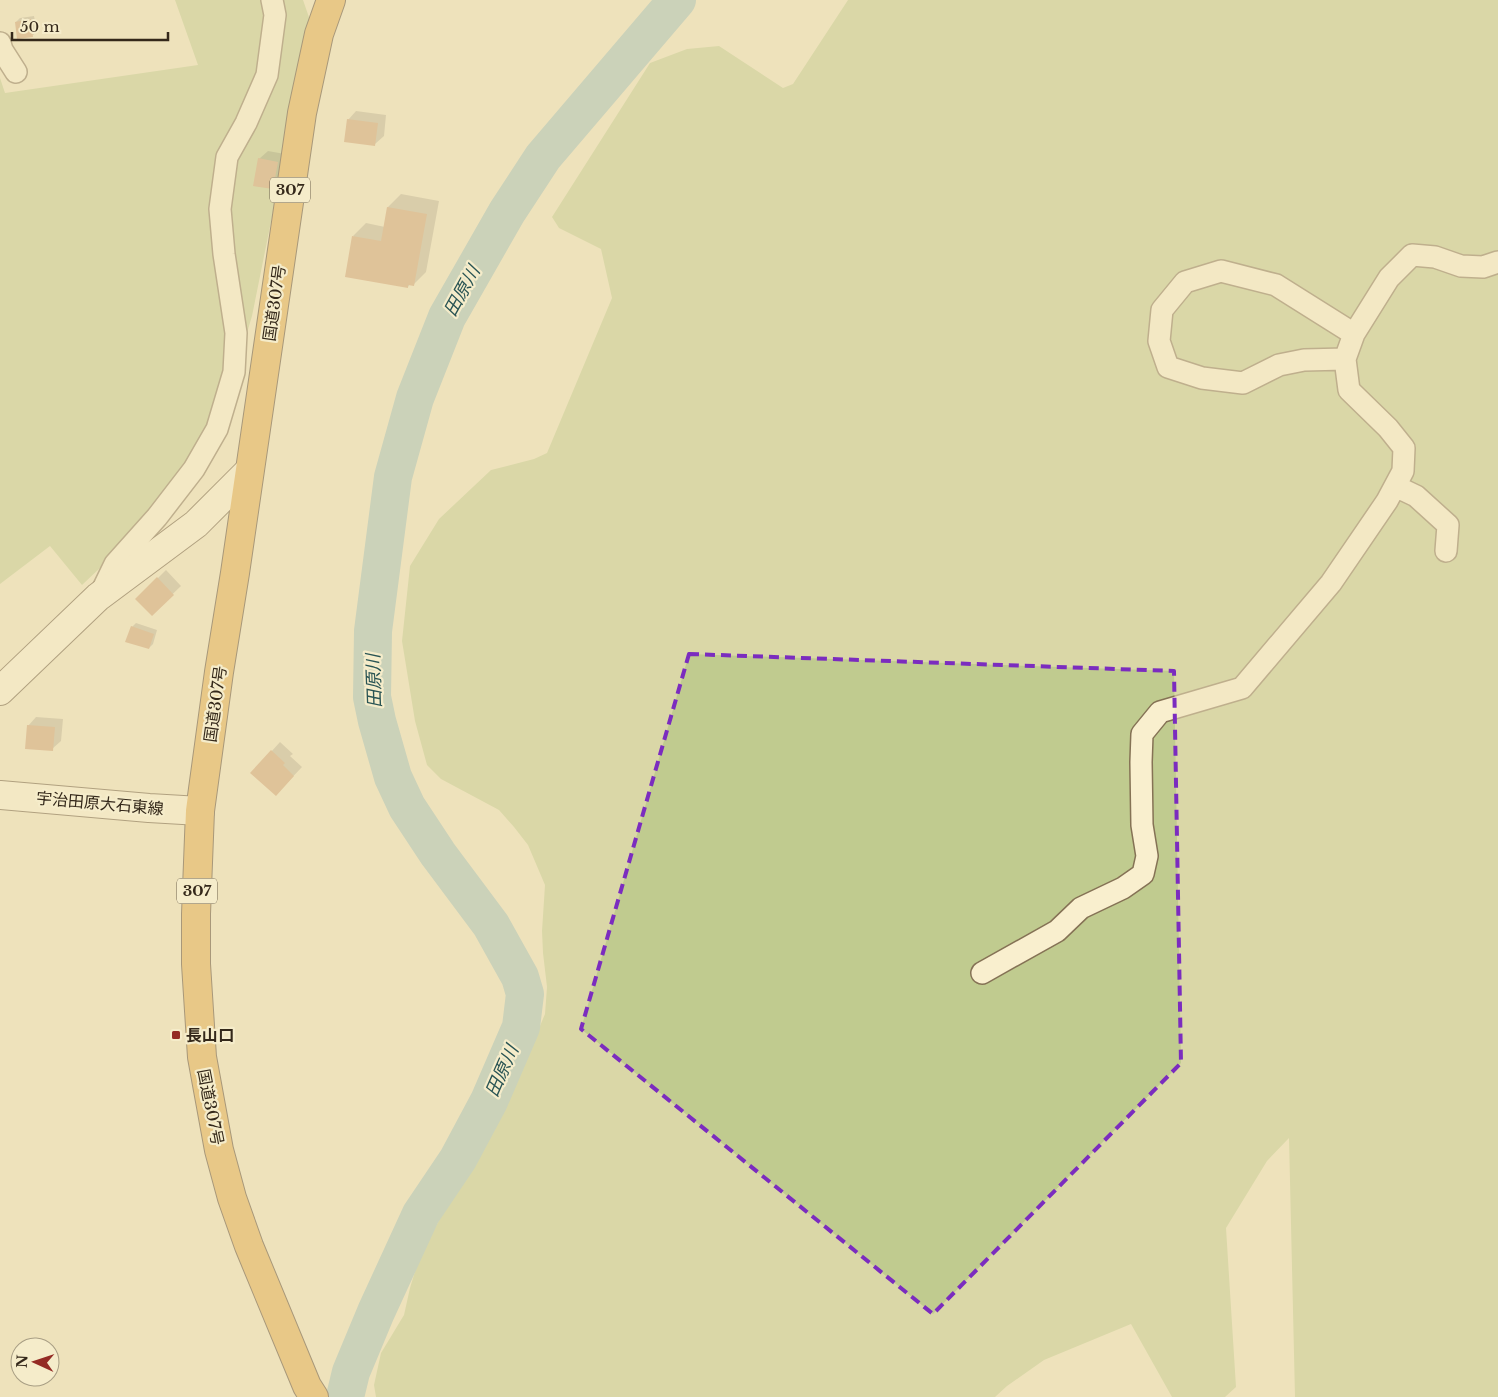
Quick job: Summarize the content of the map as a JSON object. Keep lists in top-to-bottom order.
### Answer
{
  "streets": {
    "highway": ["307", "国道307号"],
    "street": ["宇治田原大石東線"]
  },
  "crossings": [
    ["国道307号", "宇治田原大石東線"]
  ],
  "water": ["田原川"],
  "places": {
    "transit": ["長山口"]
  },
  "scale_bar": "50 m",
  "north": "left"
}
